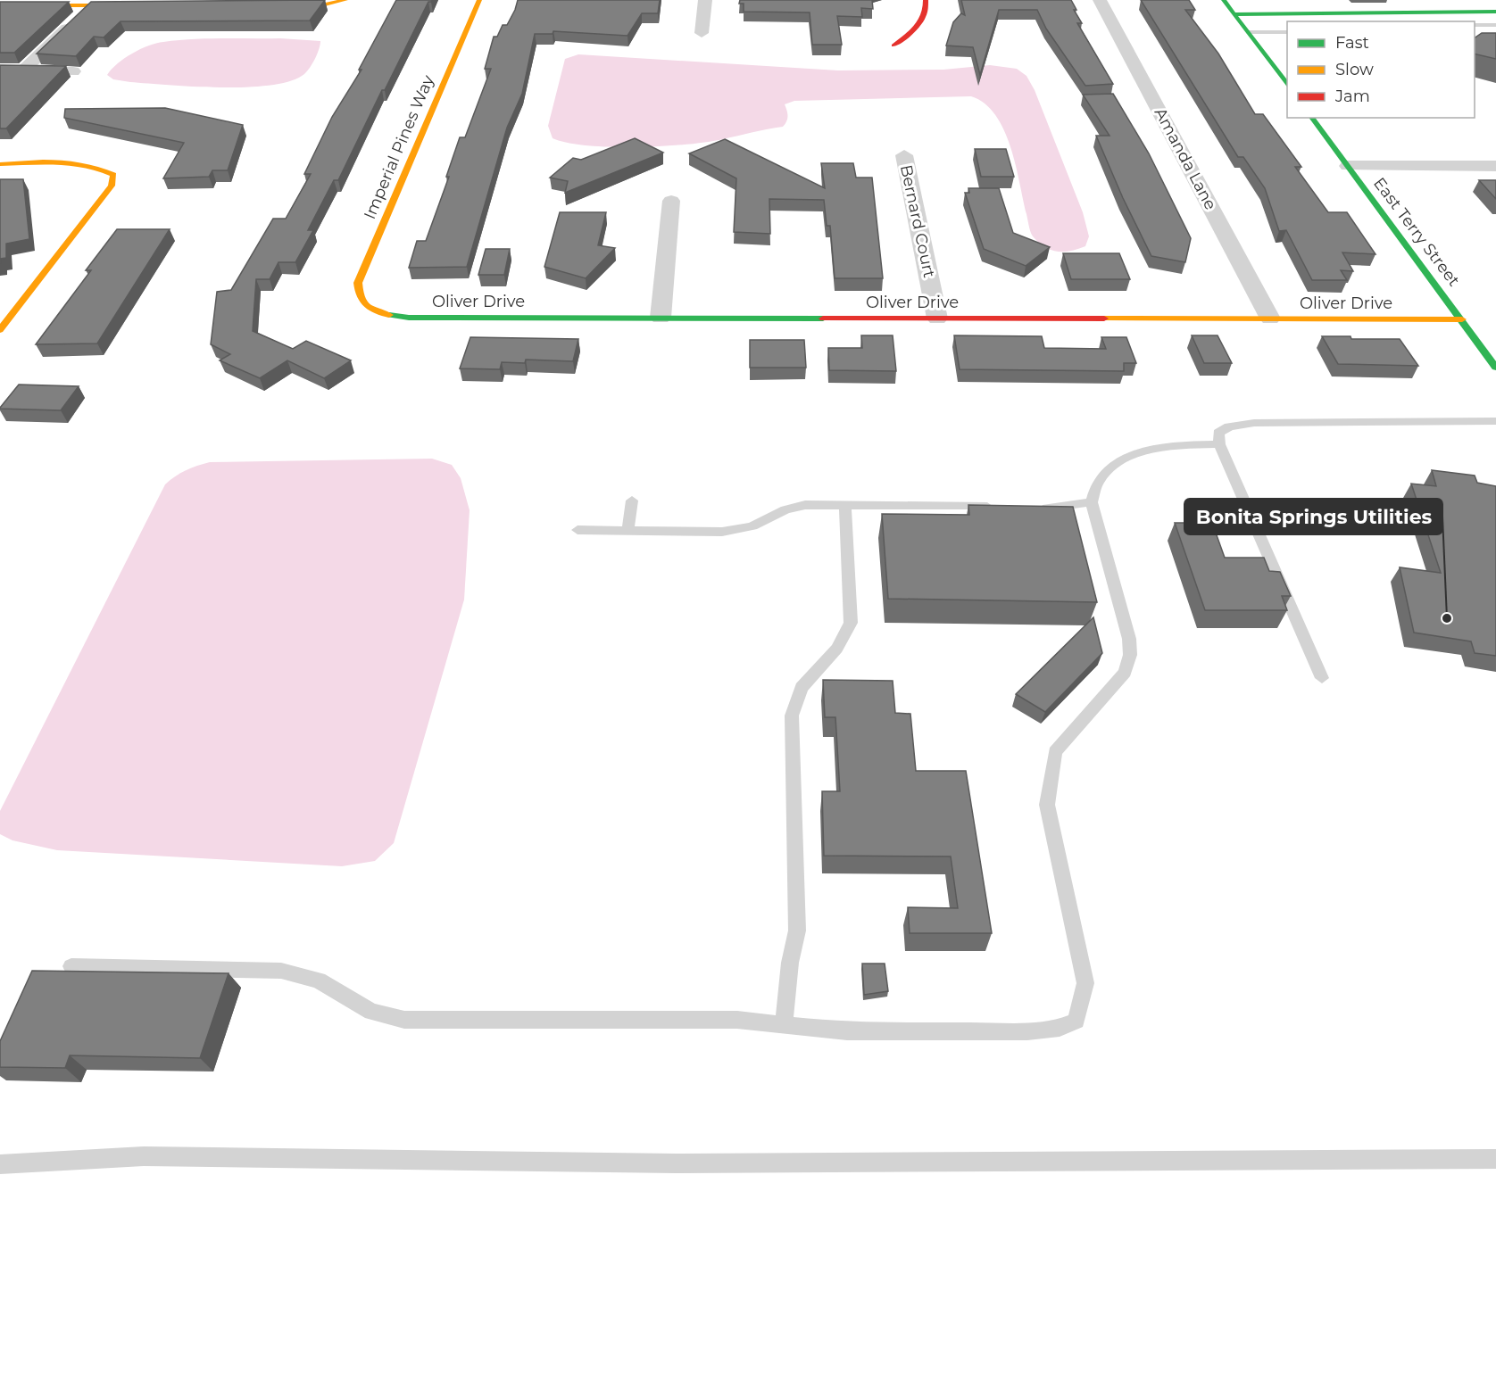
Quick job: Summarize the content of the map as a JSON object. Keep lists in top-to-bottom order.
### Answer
{
  "streets": {
    "street": [
      "Imperial Pines Way",
      "Amanda Lane",
      "Bernard Court",
      "East Terry Street",
      "Oliver Drive"
    ]
  },
  "crossings": [
    ["Imperial Pines Way", "Oliver Drive"],
    ["Amanda Lane", "Oliver Drive"],
    ["Bernard Court", "Oliver Drive"],
    ["East Terry Street", "Oliver Drive"]
  ],
  "places": ["Bonita Springs Utilities"],
  "legend": ["Fast", "Slow", "Jam"]
}
